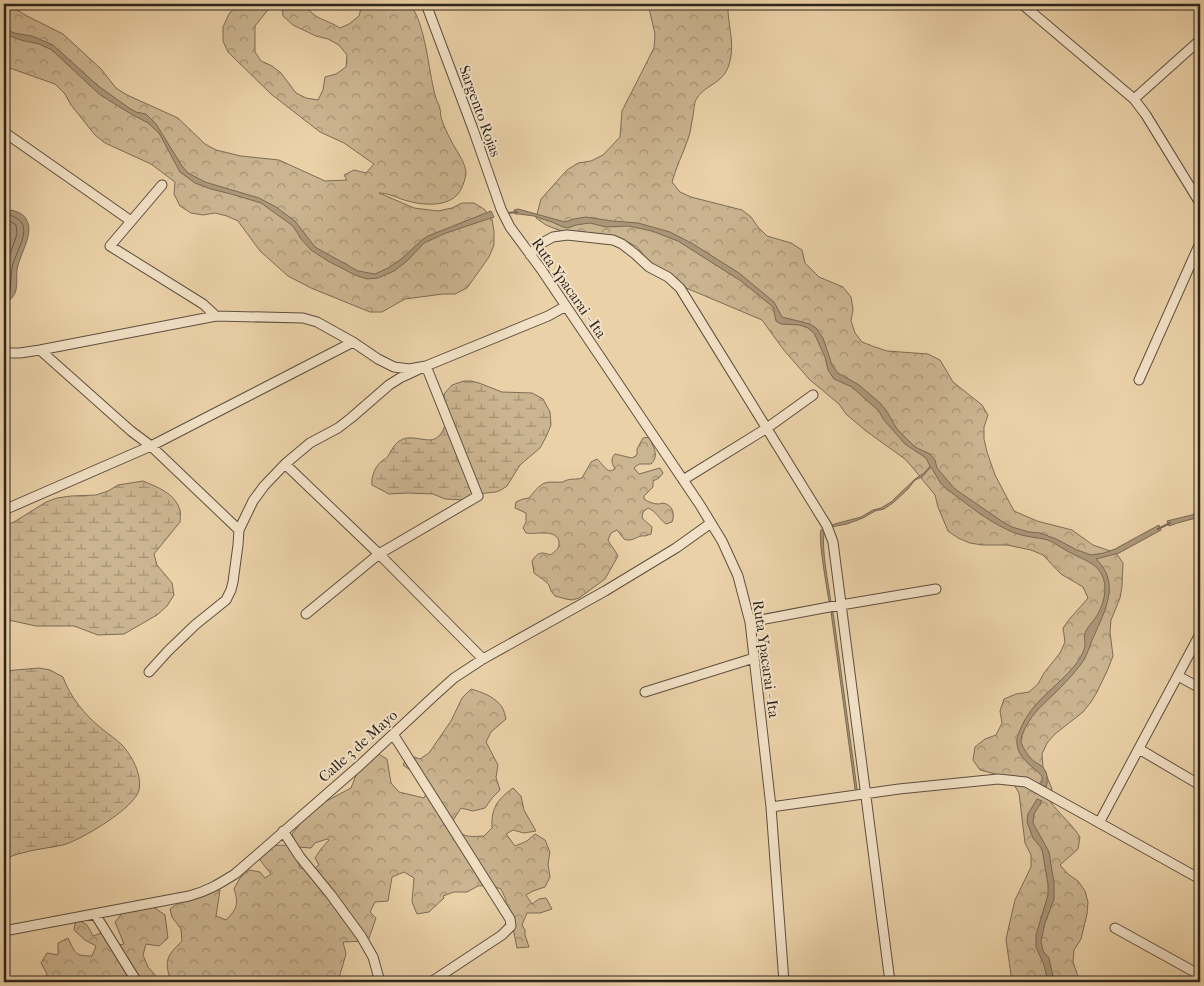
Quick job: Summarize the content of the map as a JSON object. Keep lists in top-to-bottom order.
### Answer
{
  "streets": {
    "street": ["Sargento Rojas", "Ruta Ypacarai - Ita", "Calle 3 de Mayo"]
  },
  "crossings": [
    ["Sargento Rojas", "Ruta Ypacarai - Ita"],
    ["Ruta Ypacarai - Ita", "Calle 3 de Mayo"]
  ]
}
